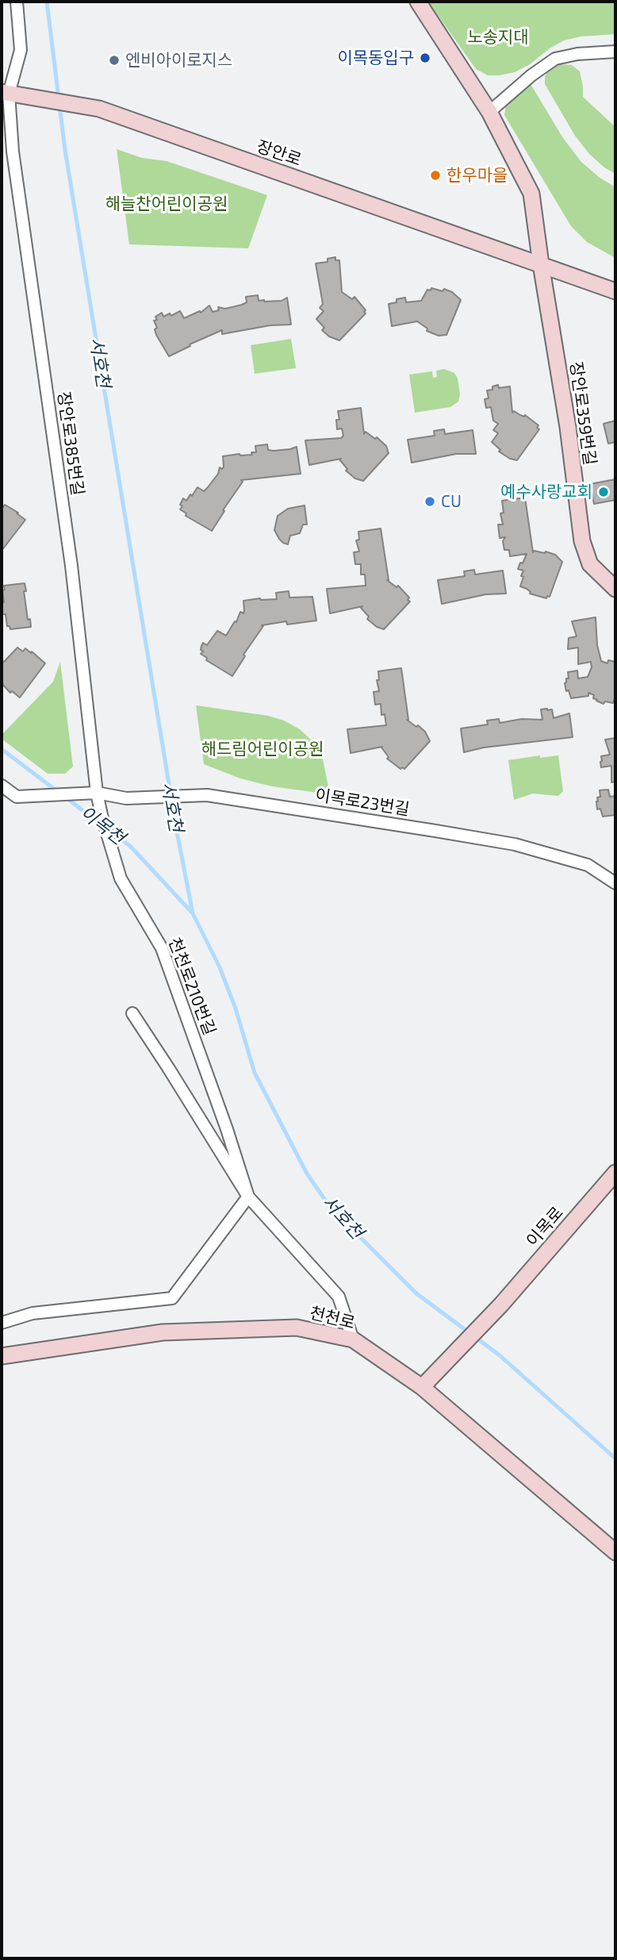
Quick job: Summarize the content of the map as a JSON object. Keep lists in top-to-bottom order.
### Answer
{
  "streets": {
    "street": [
      "장안로",
      "장안로359번길",
      "장안로385번길",
      "이목로23번길",
      "천천로210번길",
      "이목로",
      "천천로"
    ]
  },
  "crossings": [
    ["장안로", "장안로359번길"],
    ["장안로", "장안로385번길"],
    ["장안로385번길", "이목로23번길"],
    ["장안로385번길", "천천로210번길"],
    ["이목로23번길", "천천로210번길"],
    ["천천로210번길", "천천로"],
    ["이목로", "천천로"]
  ],
  "water": ["서호천", "이목천"],
  "parks": ["노송지대", "해늘찬어린이공원", "해드림어린이공원"],
  "places": [
    "이목동입구",
    "엔비아이로지스",
    "한우마을",
    "예수사랑교회",
    "CU"
  ]
}
